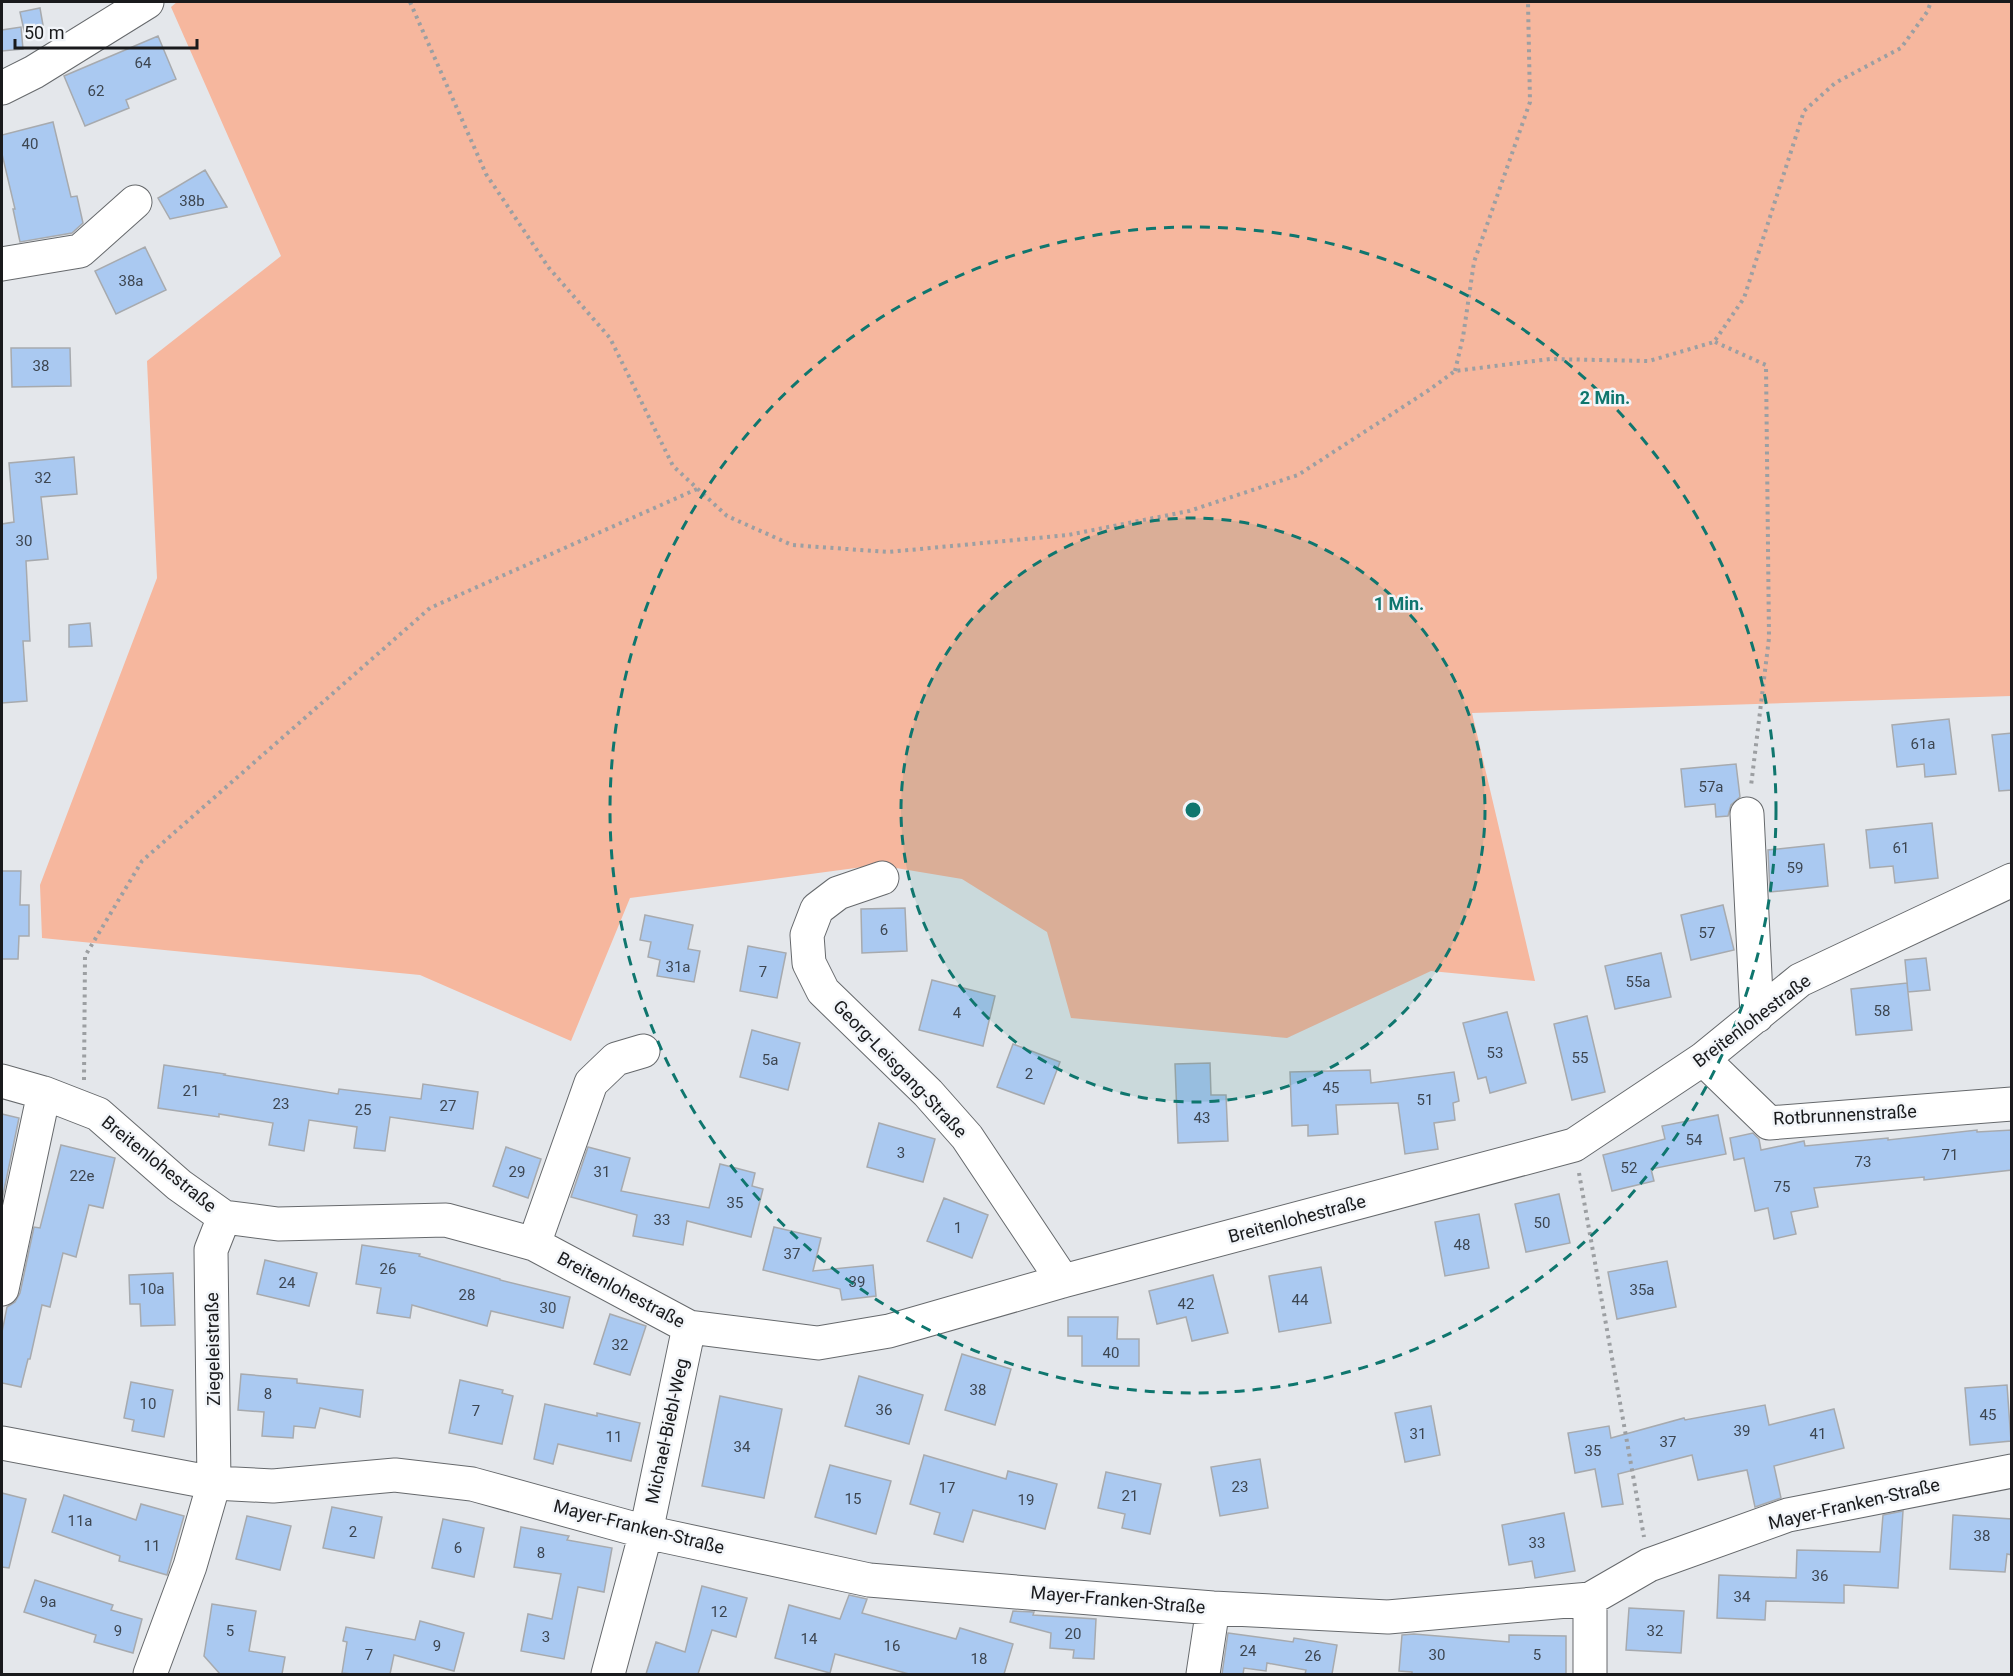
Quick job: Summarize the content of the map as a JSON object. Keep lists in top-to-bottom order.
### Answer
{
  "streets": {
    "street": [
      "Breitenlohestraße",
      "Georg-Leisgang-Straße",
      "Rotbrunnenstraße",
      "Ziegeleistraße",
      "Michael-Biebl-Weg",
      "Mayer-Franken-Straße"
    ]
  },
  "crossings": [
    ["Breitenlohestraße", "Georg-Leisgang-Straße"],
    ["Breitenlohestraße", "Rotbrunnenstraße"],
    ["Breitenlohestraße", "Ziegeleistraße"],
    ["Breitenlohestraße", "Michael-Biebl-Weg"],
    ["Ziegeleistraße", "Mayer-Franken-Straße"],
    ["Michael-Biebl-Weg", "Mayer-Franken-Straße"]
  ],
  "house_numbers": [
    "64",
    "62",
    "40",
    "38b",
    "38a",
    "38",
    "32",
    "30",
    "61a",
    "57a",
    "61",
    "59",
    "6",
    "57",
    "31a",
    "7",
    "55a",
    "58",
    "4",
    "53",
    "55",
    "5a",
    "2",
    "45",
    "21",
    "51",
    "23",
    "27",
    "25",
    "43",
    "54",
    "3",
    "71",
    "73",
    "52",
    "29",
    "31",
    "22e",
    "75",
    "35",
    "33",
    "50",
    "1",
    "48",
    "37",
    "26",
    "39",
    "24",
    "10a",
    "35a",
    "28",
    "44",
    "42",
    "30",
    "32",
    "40",
    "38",
    "8",
    "10",
    "36",
    "7",
    "45",
    "39",
    "31",
    "41",
    "11",
    "37",
    "34",
    "35",
    "23",
    "17",
    "21",
    "15",
    "19",
    "11a",
    "2",
    "38",
    "33",
    "11",
    "6",
    "8",
    "36",
    "34",
    "9a",
    "12",
    "9",
    "5",
    "32",
    "20",
    "3",
    "14",
    "9",
    "16",
    "24",
    "7",
    "30",
    "5",
    "26",
    "18"
  ],
  "scale_bar": "50 m",
  "rings": ["2 Min.", "1 Min."]
}
